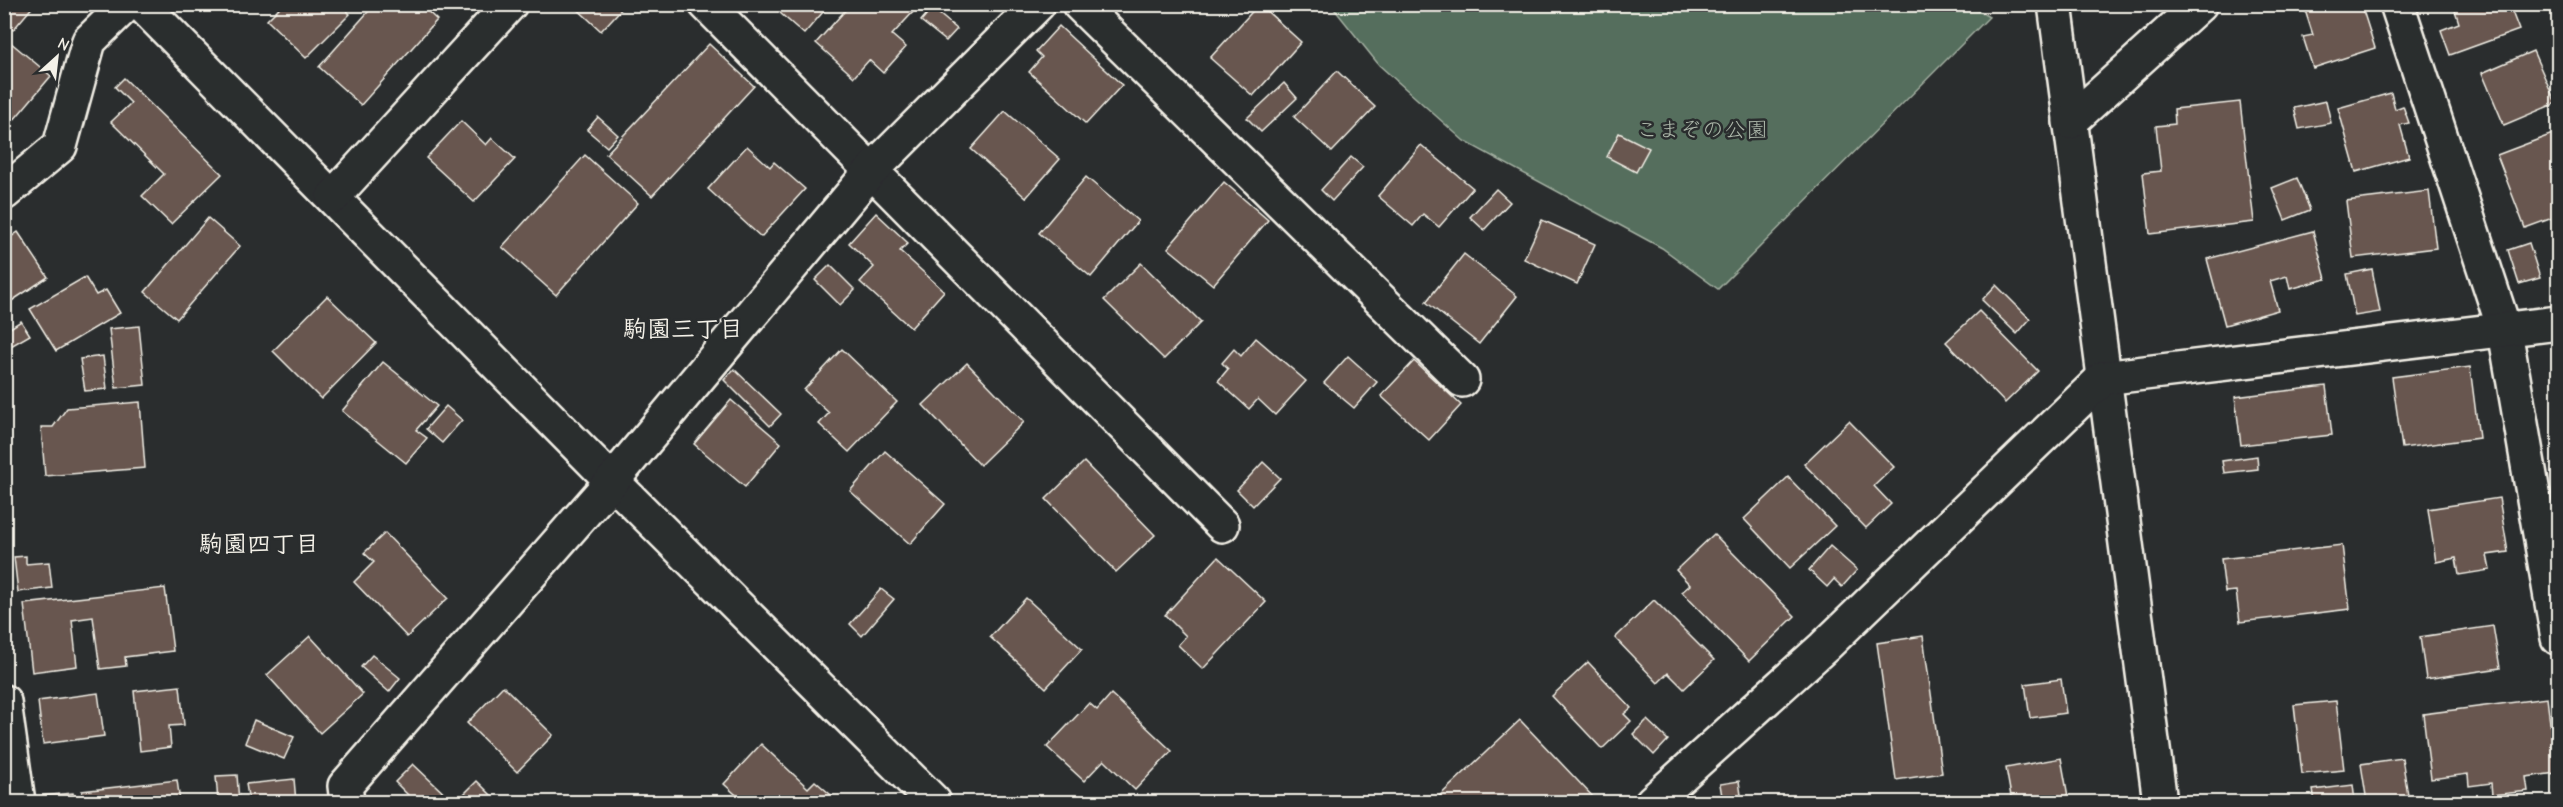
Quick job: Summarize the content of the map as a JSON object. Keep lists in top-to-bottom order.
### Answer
{
  "districts": ["駒園三丁目", "駒園四丁目"],
  "parks": ["こまぞの公園"],
  "north": "top right"
}
